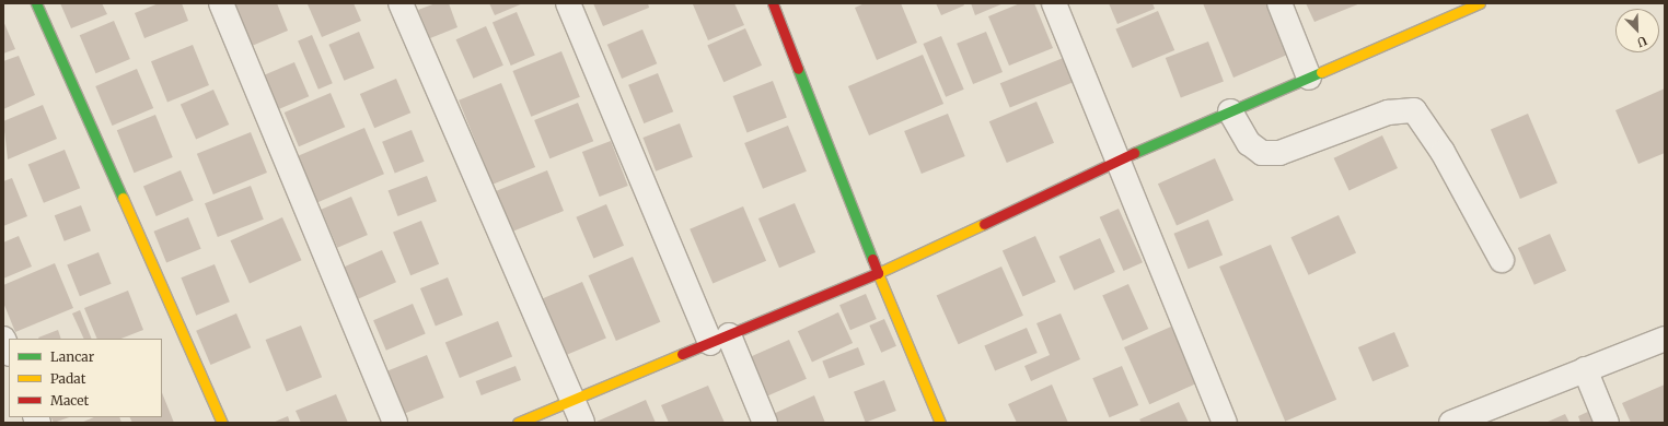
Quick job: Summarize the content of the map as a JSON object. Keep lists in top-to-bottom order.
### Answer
{
  "legend": ["Lancar", "Padat", "Macet"],
  "north": "bottom right"
}
